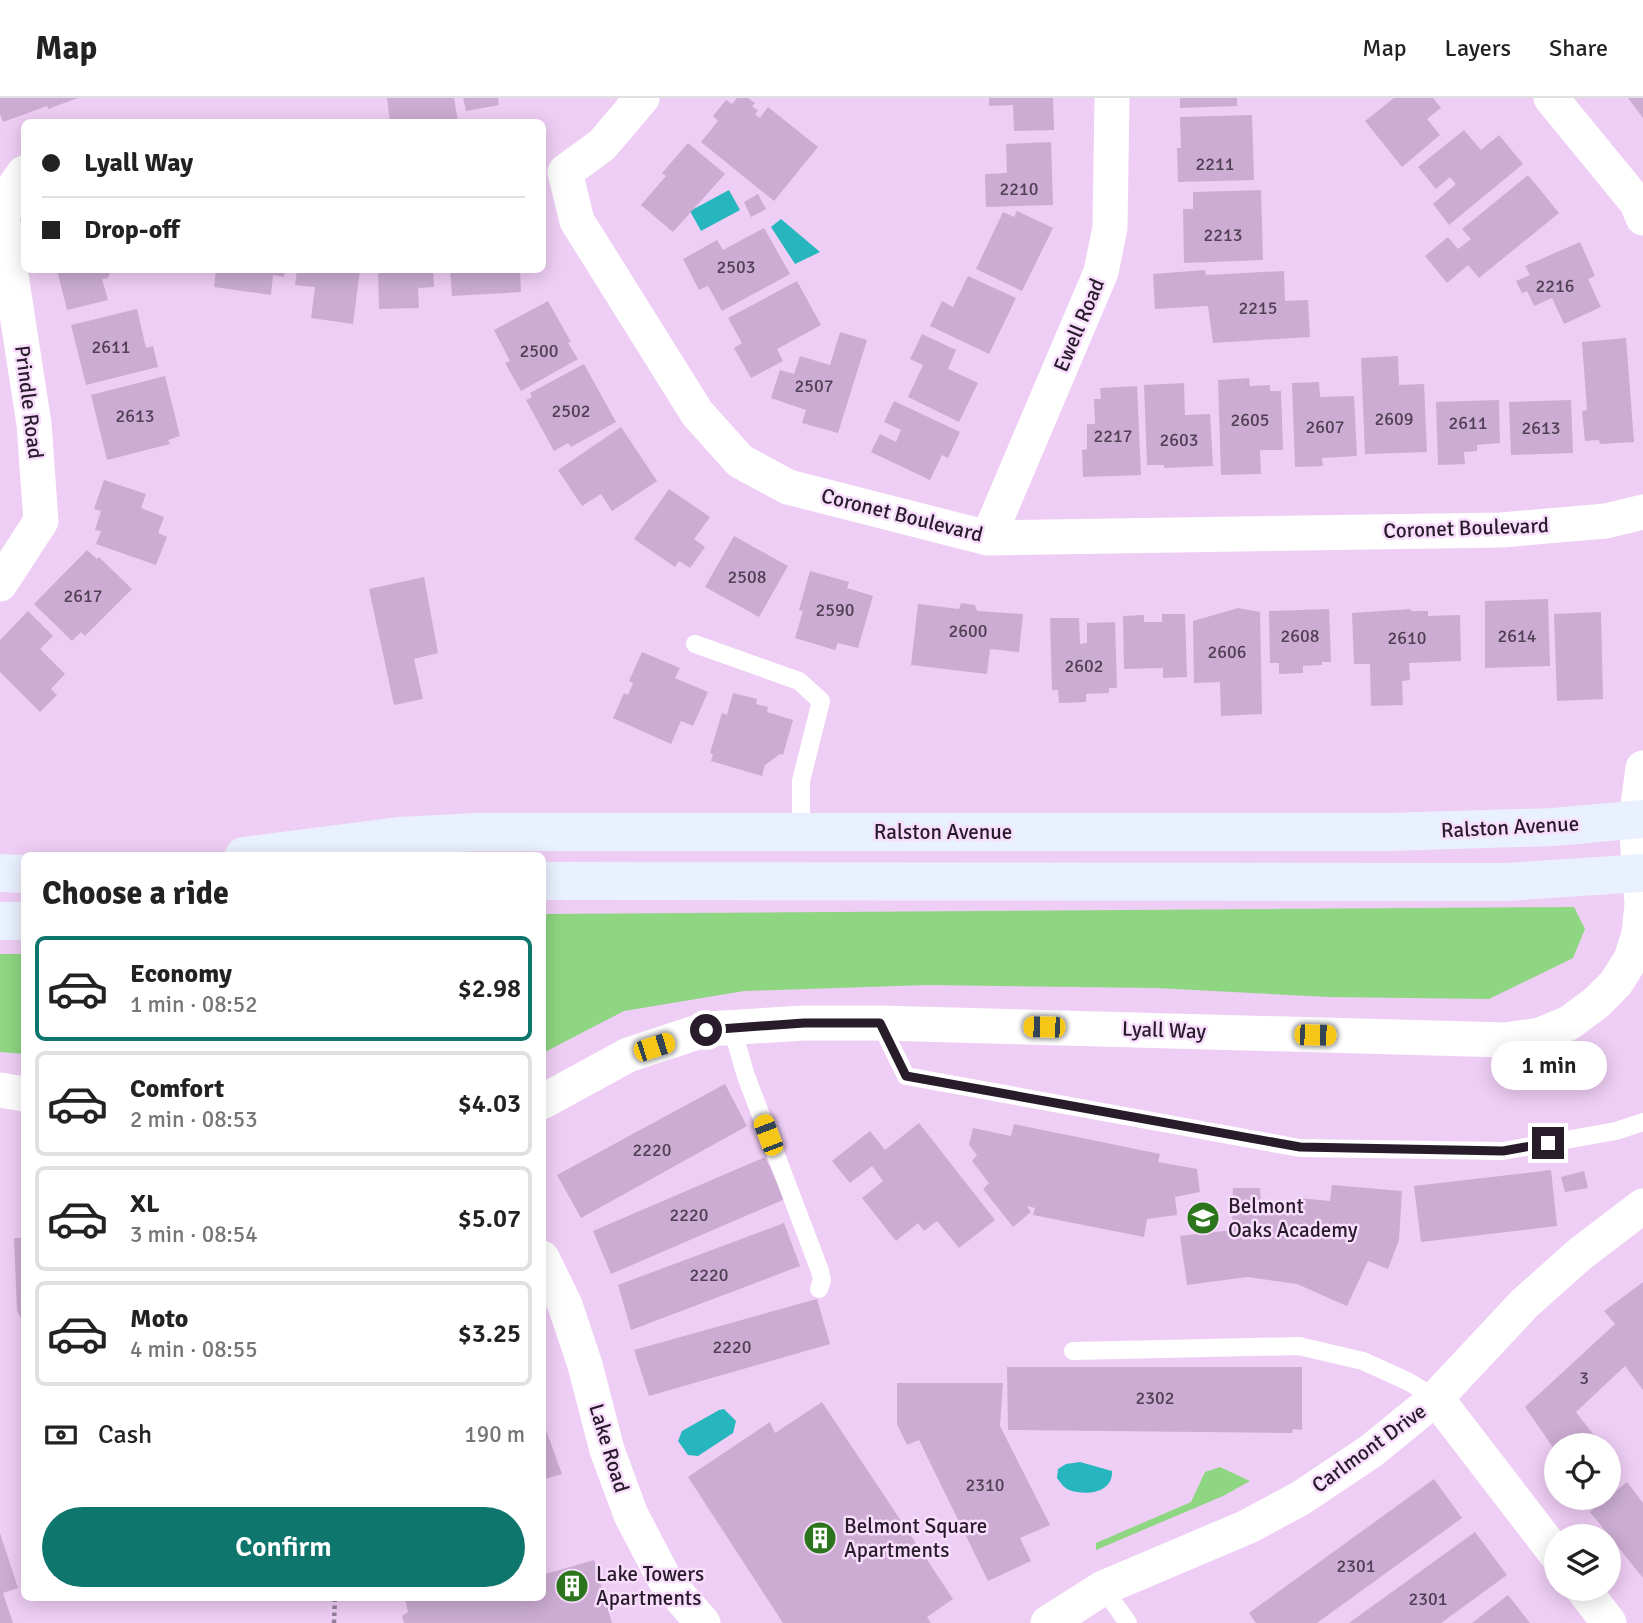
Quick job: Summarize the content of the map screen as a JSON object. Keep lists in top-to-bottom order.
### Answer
{
  "streets": {
    "main road": ["Ralston Avenue"],
    "street": [
      "Ewell Road",
      "Prindle Road",
      "Coronet Boulevard",
      "Lyall Way",
      "Lake Road",
      "Carlmont Drive"
    ]
  },
  "crossings": [
    ["Ewell Road", "Coronet Boulevard"],
    ["Ralston Avenue", "Lyall Way"]
  ],
  "places": {
    "school or university": ["Belmont Oaks Academy"],
    "building": ["Belmont Square Apartments", "Lake Towers Apartments"]
  },
  "house_numbers": [
    "2211",
    "2210",
    "2213",
    "2503",
    "2216",
    "2215",
    "2611",
    "2500",
    "2507",
    "2502",
    "2613",
    "2609",
    "2605",
    "2611",
    "2607",
    "2613",
    "2217",
    "2603",
    "2508",
    "2617",
    "2590",
    "2600",
    "2608",
    "2614",
    "2610",
    "2606",
    "2602",
    "2220",
    "2220",
    "2220",
    "2220",
    "3",
    "2302",
    "2310",
    "2301",
    "2301"
  ],
  "page": {
    "header": "Map",
    "nav": ["Map", "Layers", "Share"],
    "banner": ["Lyall Way", "Drop-off"],
    "heading": "Choose a ride",
    "list": [
      {
        "name": "Economy",
        "note": "1 min · 08:52",
        "value": "$2.98"
      },
      {
        "name": "Comfort",
        "note": "2 min · 08:53",
        "value": "$4.03"
      },
      {
        "name": "XL",
        "note": "3 min · 08:54",
        "value": "$5.07"
      },
      {
        "name": "Moto",
        "note": "4 min · 08:55",
        "value": "$3.25"
      }
    ],
    "bubble": "1 min",
    "pay": ["Cash", "190 m"],
    "buttons": "Confirm"
  }
}
